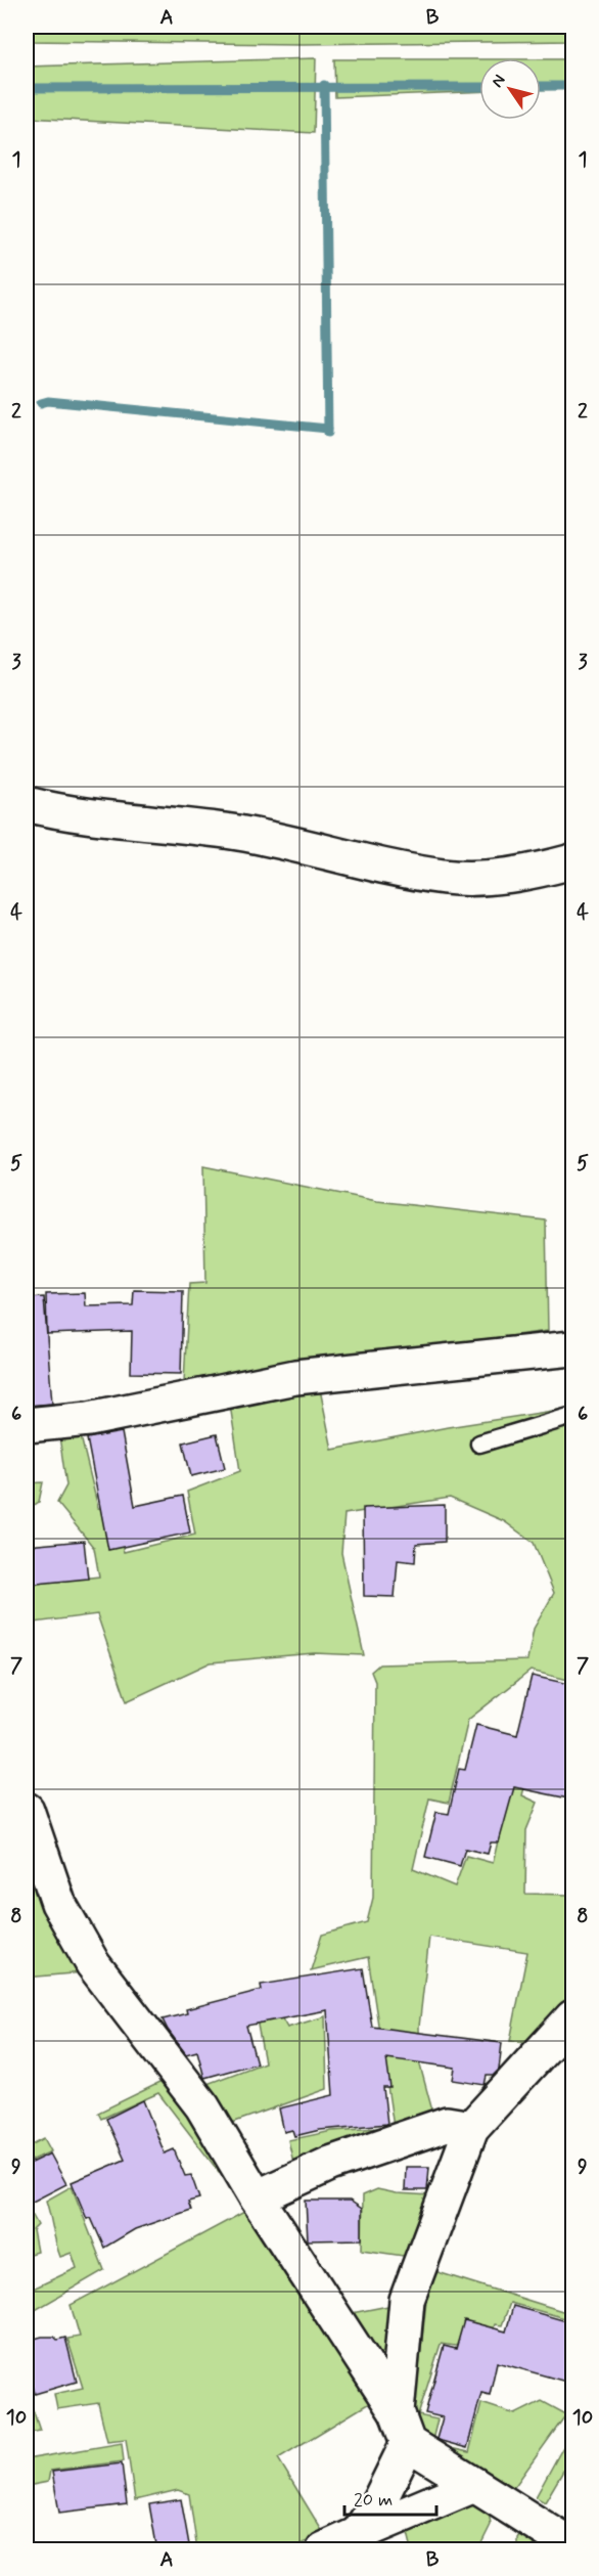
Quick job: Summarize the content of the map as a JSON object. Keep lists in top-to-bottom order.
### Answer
{
  "scale_bar": "20 m",
  "north": "top left",
  "grid": {
    "columns": ["A", "B"],
    "rows": [
      "1",
      "2",
      "3",
      "4",
      "5",
      "6",
      "7",
      "8",
      "9",
      "10"
    ]
  }
}
